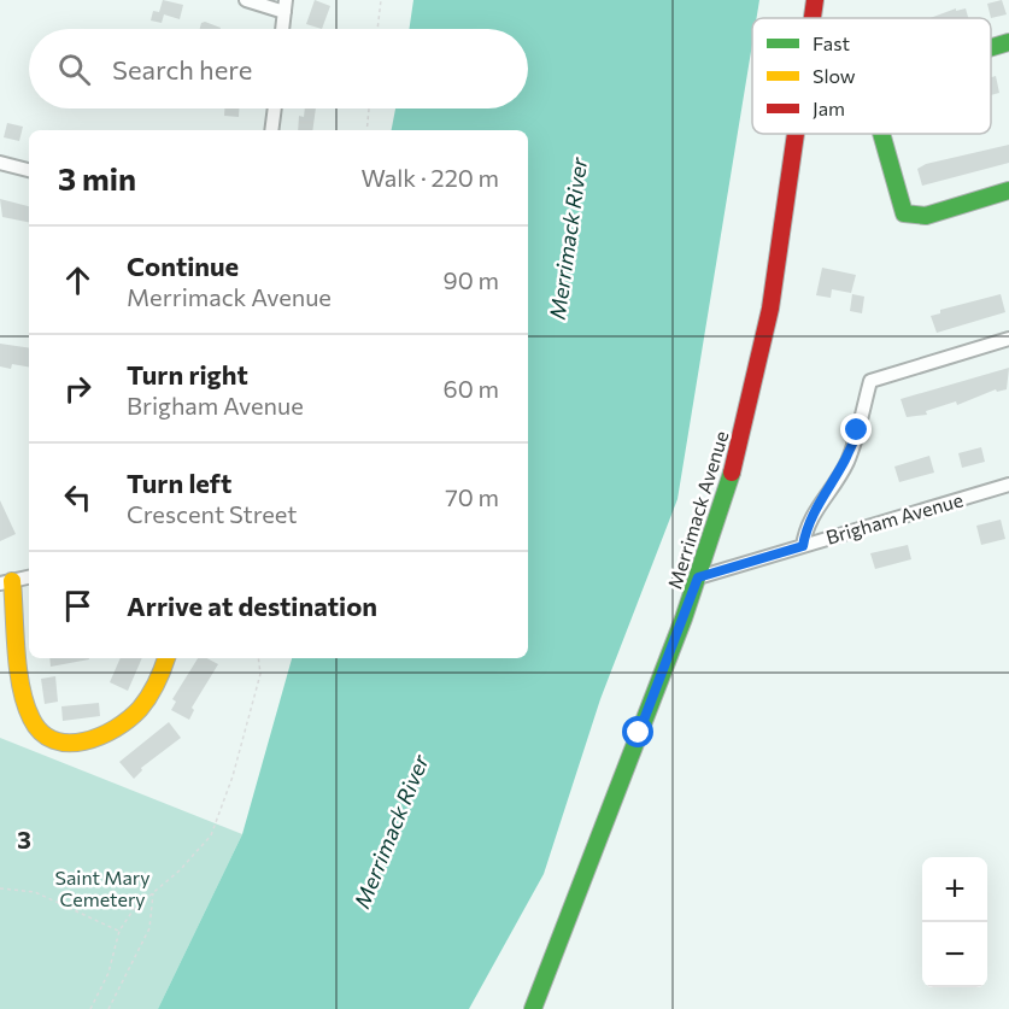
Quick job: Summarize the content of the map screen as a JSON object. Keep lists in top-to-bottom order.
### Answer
{
  "streets": {
    "main road": ["Merrimack Avenue"],
    "street": ["Brigham Avenue"]
  },
  "crossings": [
    ["Merrimack Avenue", "Brigham Avenue"]
  ],
  "water": ["Merrimack River"],
  "parks": ["Saint Mary Cemetery"],
  "legend": ["Fast", "Slow", "Jam"],
  "page": {
    "search": "Search here",
    "heading": ["3 min", "Walk · 220 m"],
    "list": [
      ["Continue", "Merrimack Avenue", "90 m"],
      ["Turn right", "Brigham Avenue", "60 m"],
      ["Turn left", "Crescent Street", "70 m"],
      "Arrive at destination"
    ],
    "map_buttons": ["+", "−"]
  },
  "grid": {
    "rows": ["3"]
  }
}
